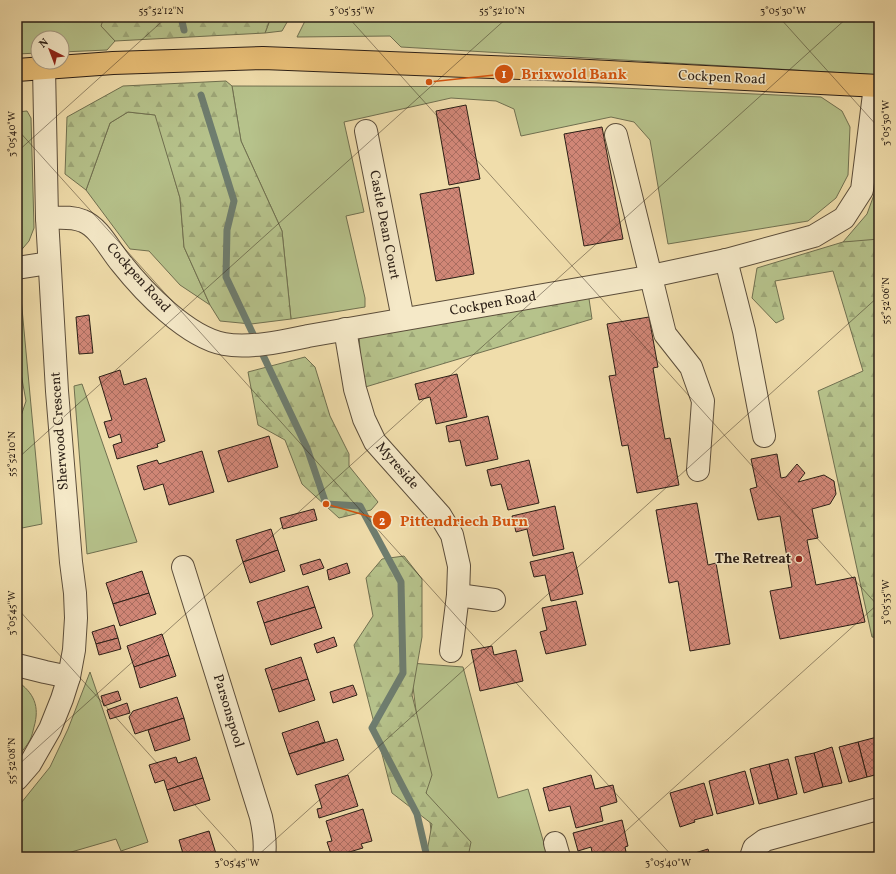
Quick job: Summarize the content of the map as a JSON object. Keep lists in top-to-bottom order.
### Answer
{
  "streets": {
    "main road": ["Cockpen Road"],
    "street": [
      "Castle Dean Court",
      "Sherwood Crescent",
      "Myreside",
      "Parsonspool"
    ]
  },
  "crossings": [
    ["Cockpen Road", "Castle Dean Court"],
    ["Cockpen Road", "Sherwood Crescent"],
    ["Cockpen Road", "Myreside"]
  ],
  "places": ["Brixwold Bank", "Pittendriech Burn", "The Retreat"],
  "north": "top left",
  "coordinates": [
    "55°52'12\"N",
    "3°05'35\"W",
    "55°52'10\"N",
    "3°05'30\"W",
    "3°05'40\"W",
    "55°52'06\"N",
    "3°05'45\"W",
    "55°52'08\"N"
  ]
}
